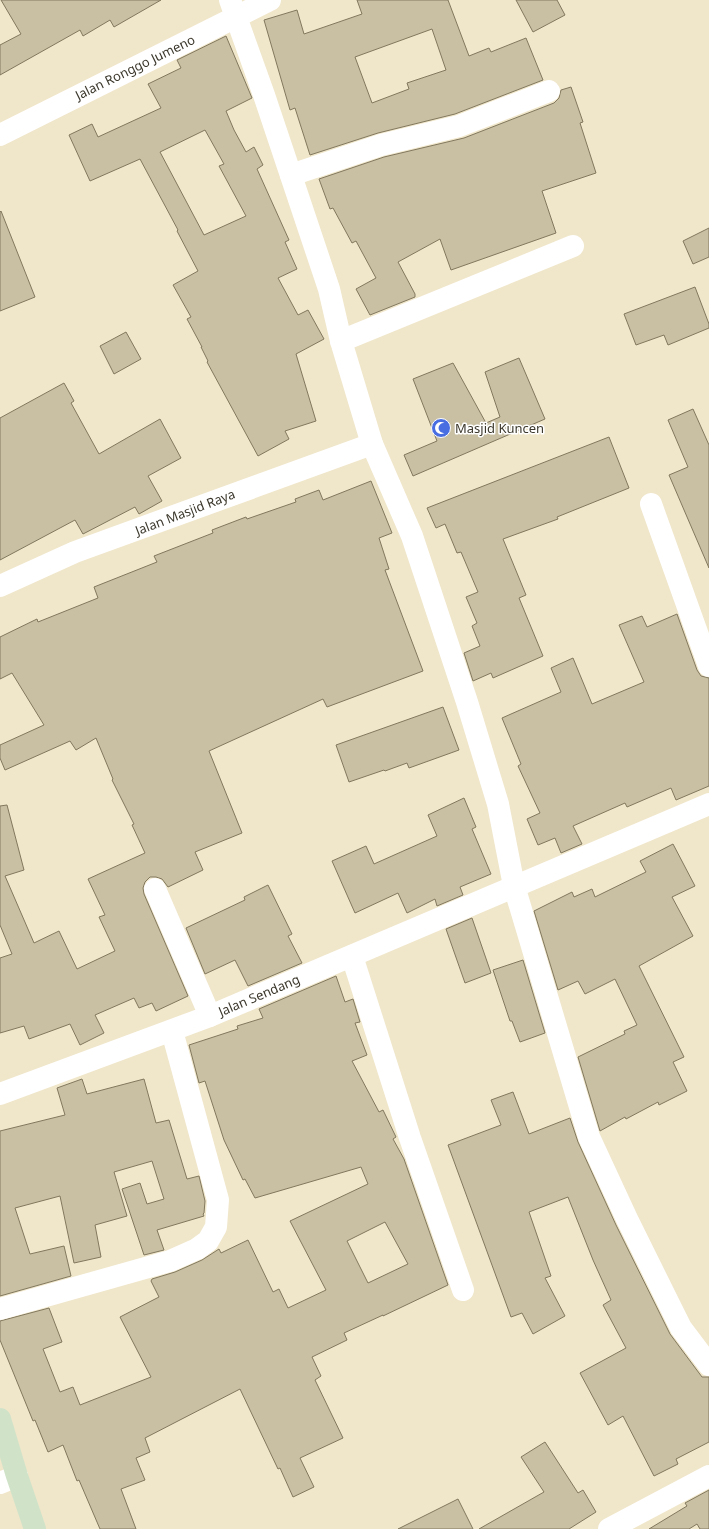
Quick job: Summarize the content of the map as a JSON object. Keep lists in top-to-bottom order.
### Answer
{
  "streets": {
    "street": ["Jalan Ronggo Jumeno", "Jalan Masjid Raya", "Jalan Sendang"]
  },
  "places": {
    "mosque": ["Masjid Kuncen"]
  }
}
